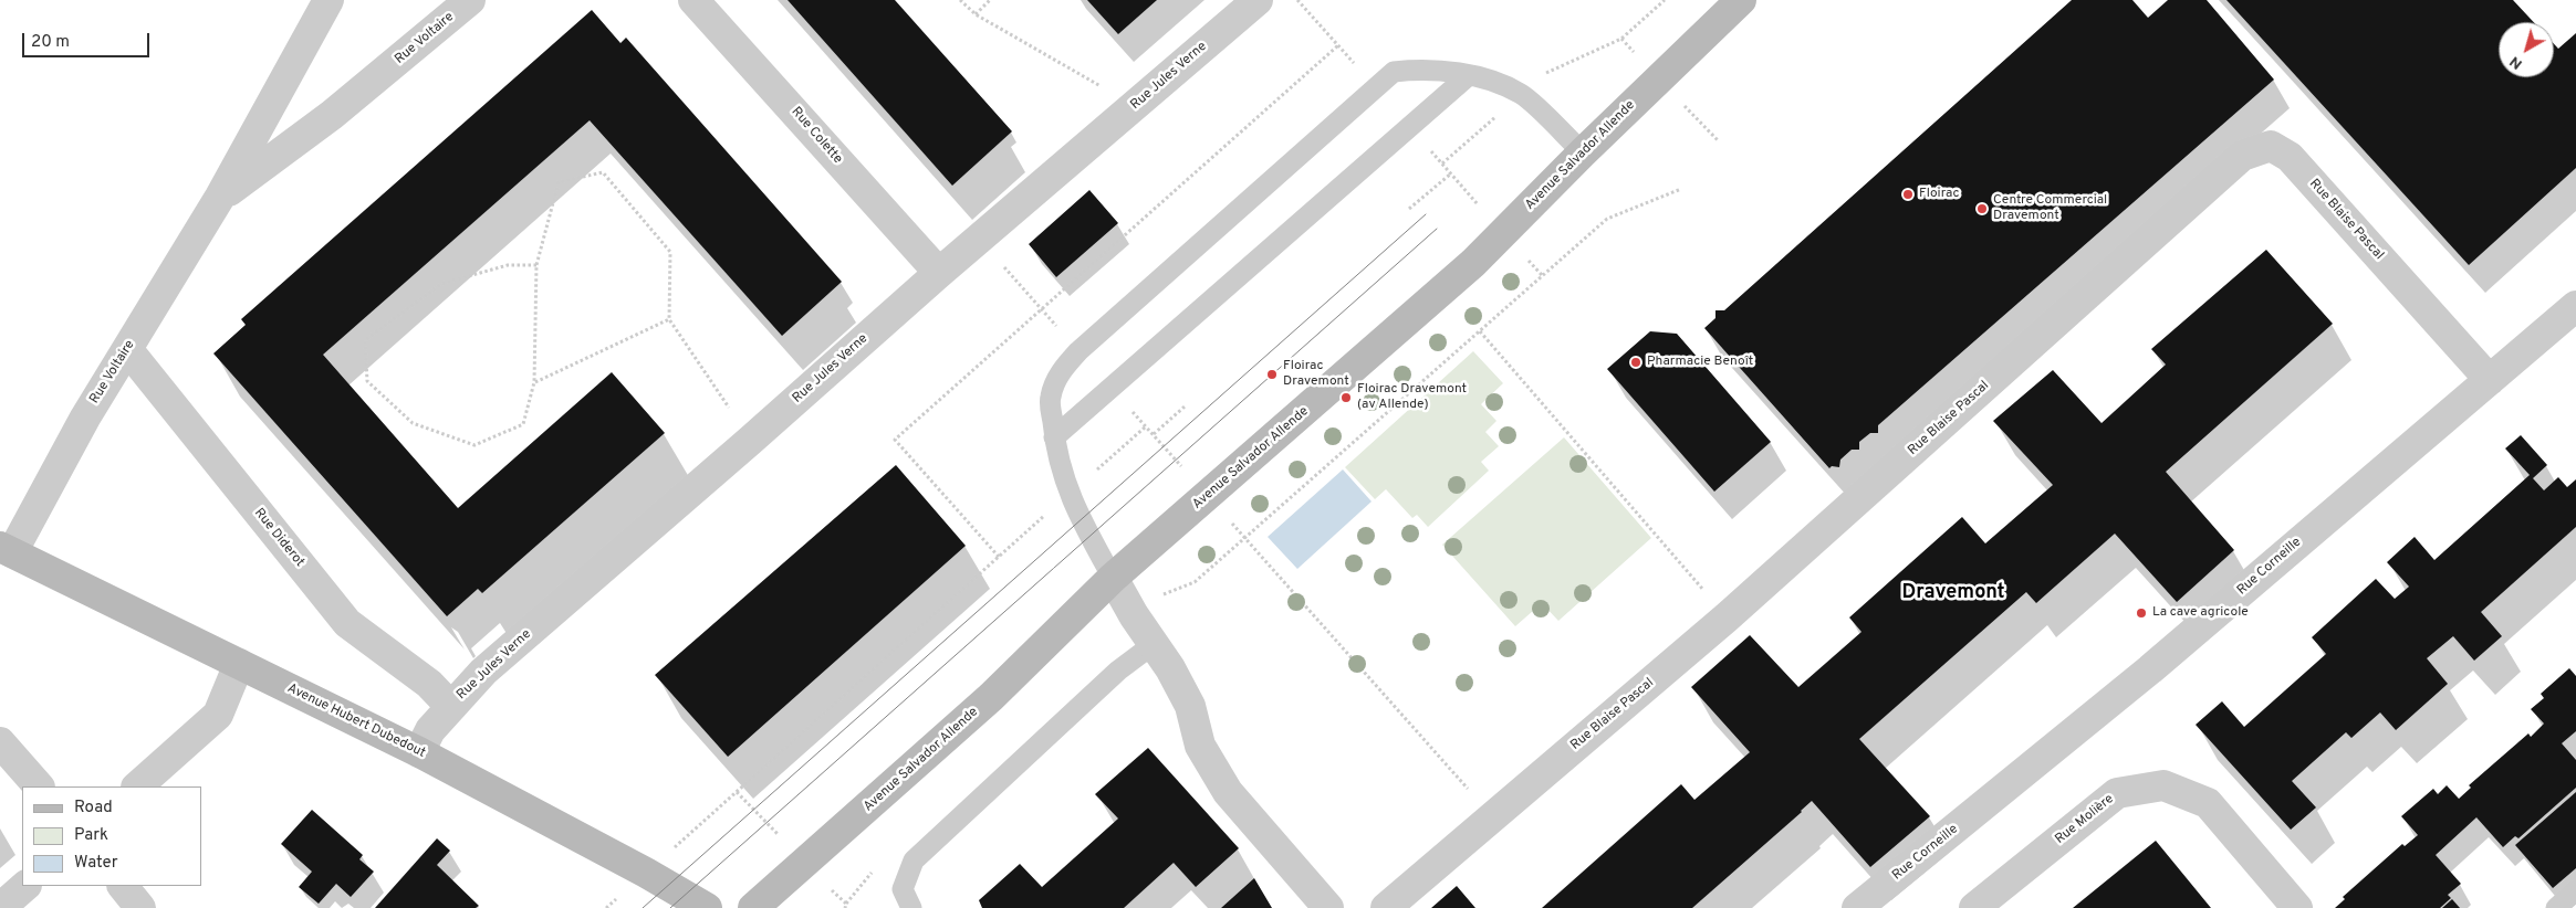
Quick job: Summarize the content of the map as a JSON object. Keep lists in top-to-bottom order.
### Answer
{
  "streets": {
    "street": [
      "Rue Voltaire",
      "Rue Jules Verne",
      "Rue Colette",
      "Avenue Salvador Allende",
      "Rue Blaise Pascal",
      "Rue Diderot",
      "Rue Corneille",
      "Avenue Hubert Dubedout",
      "Rue Molière"
    ]
  },
  "crossings": [
    ["Rue Voltaire", "Rue Diderot"],
    ["Rue Voltaire", "Avenue Hubert Dubedout"],
    ["Rue Jules Verne", "Rue Colette"],
    ["Rue Jules Verne", "Rue Diderot"],
    ["Rue Jules Verne", "Avenue Hubert Dubedout"],
    ["Rue Blaise Pascal", "Rue Corneille"]
  ],
  "districts": ["Dravemont"],
  "places": [
    "Floirac",
    "Centre Commercial Dravemont",
    "Pharmacie Benoît",
    "Floirac Dravemont",
    "Floirac Dravemont (av Allende)",
    "La cave agricole"
  ],
  "legend": ["Road", "Park", "Water"],
  "scale_bar": "20 m",
  "north": "bottom left"
}
